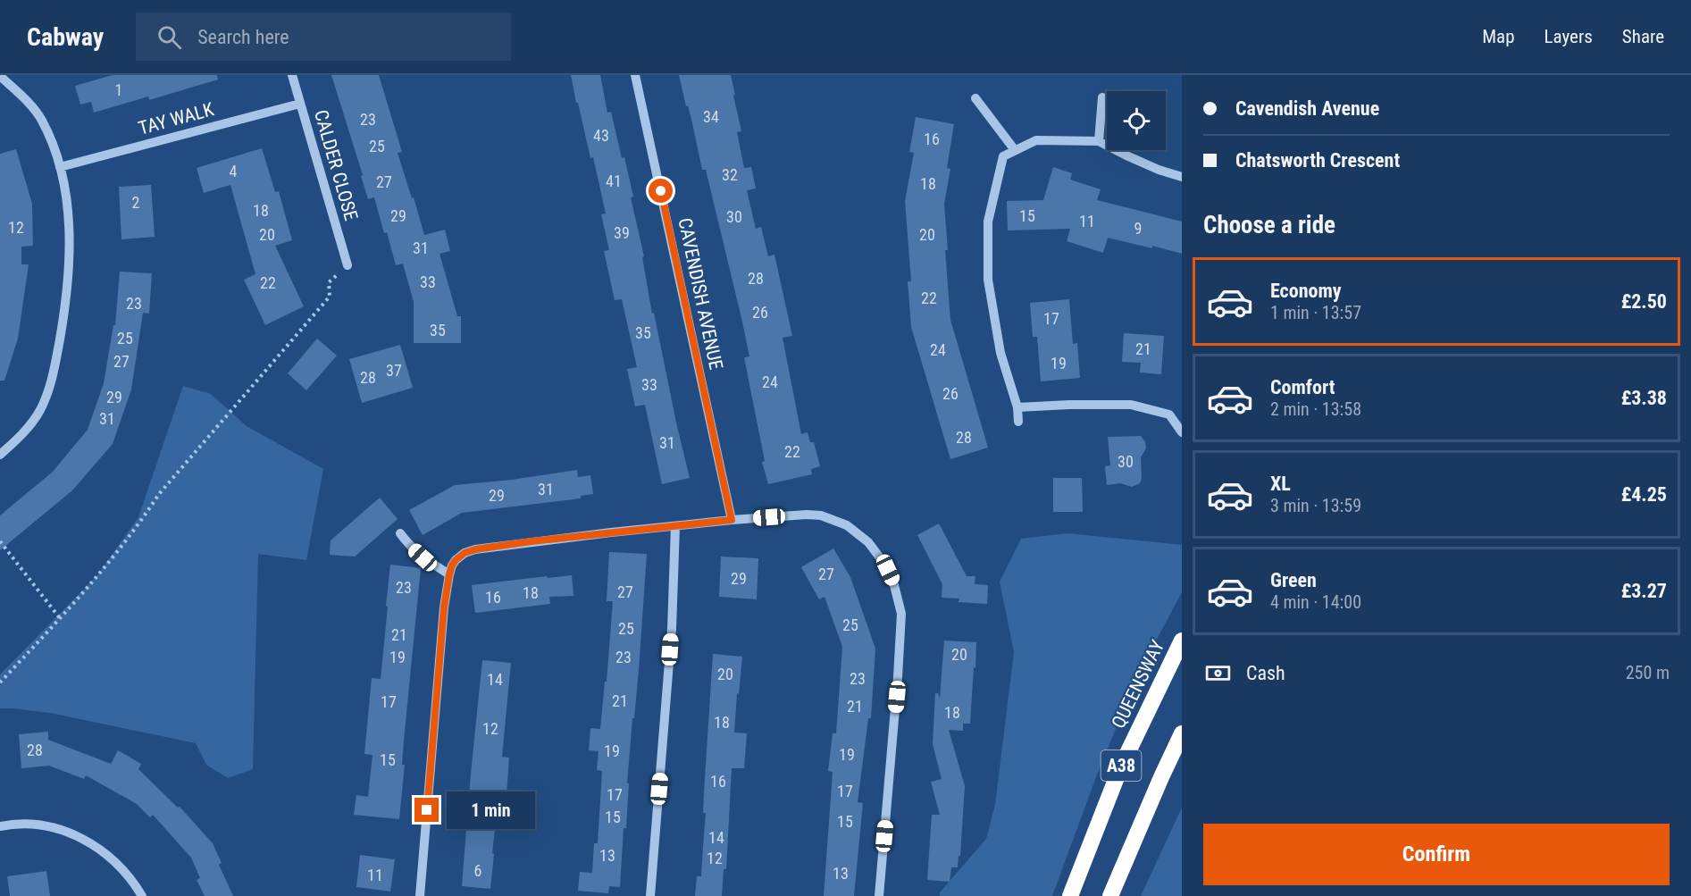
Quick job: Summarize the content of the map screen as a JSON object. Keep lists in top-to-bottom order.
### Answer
{
  "streets": {
    "highway": ["QUEENSWAY", "A38"],
    "street": ["TAY WALK", "CALDER CLOSE", "CAVENDISH AVENUE"]
  },
  "crossings": [
    ["TAY WALK", "CALDER CLOSE"]
  ],
  "house_numbers": [
    "1",
    "34",
    "23",
    "43",
    "16",
    "25",
    "4",
    "32",
    "41",
    "27",
    "18",
    "2",
    "18",
    "29",
    "15",
    "30",
    "11",
    "12",
    "9",
    "39",
    "20",
    "20",
    "31",
    "28",
    "33",
    "22",
    "22",
    "23",
    "26",
    "17",
    "35",
    "35",
    "25",
    "21",
    "24",
    "27",
    "19",
    "37",
    "28",
    "24",
    "33",
    "26",
    "29",
    "31",
    "28",
    "31",
    "22",
    "30",
    "31",
    "29",
    "27",
    "29",
    "23",
    "27",
    "18",
    "16",
    "25",
    "25",
    "21",
    "20",
    "19",
    "23",
    "20",
    "23",
    "14",
    "21",
    "17",
    "21",
    "18",
    "18",
    "12",
    "28",
    "19",
    "19",
    "15",
    "16",
    "17",
    "17",
    "15",
    "15",
    "14",
    "13",
    "12",
    "6",
    "13",
    "11"
  ],
  "page": {
    "header": "Cabway",
    "search": "Search here",
    "nav": ["Map", "Layers", "Share"],
    "banner": ["Cavendish Avenue", "Chatsworth Crescent"],
    "heading": "Choose a ride",
    "list": [
      {
        "name": "Economy",
        "note": "1 min · 13:57",
        "value": "£2.50"
      },
      {
        "name": "Comfort",
        "note": "2 min · 13:58",
        "value": "£3.38"
      },
      {
        "name": "XL",
        "note": "3 min · 13:59",
        "value": "£4.25"
      },
      {
        "name": "Green",
        "note": "4 min · 14:00",
        "value": "£3.27"
      }
    ],
    "pay": ["Cash", "250 m"],
    "bubble": "1 min",
    "buttons": "Confirm"
  }
}
